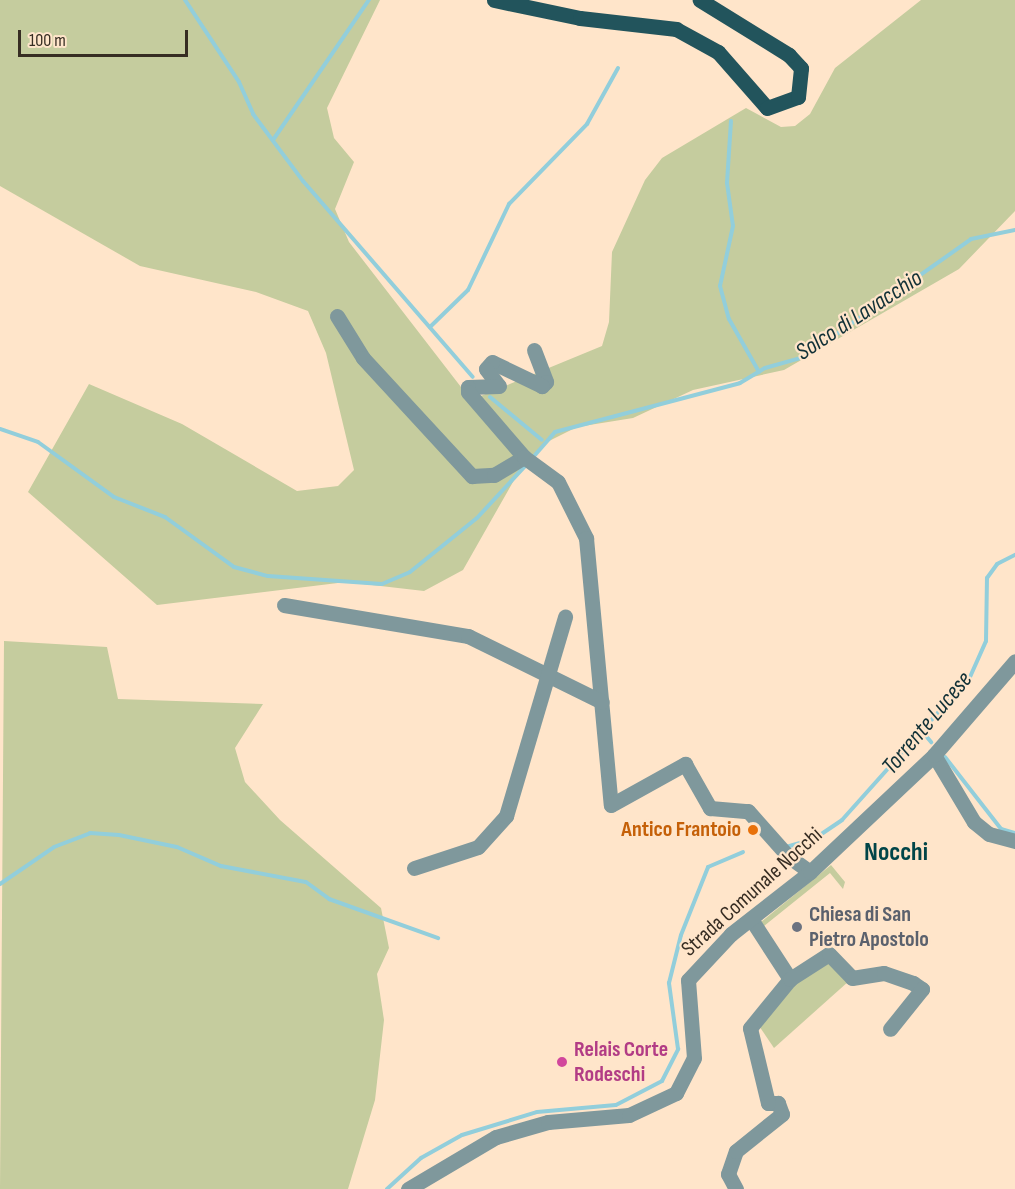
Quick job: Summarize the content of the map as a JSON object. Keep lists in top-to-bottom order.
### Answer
{
  "streets": {
    "street": ["Strada Comunale Nocchi"]
  },
  "districts": ["Nocchi"],
  "water": ["Solco di Lavacchio", "Torrente Lucese"],
  "places": ["Antico Frantoio", "Chiesa di San Pietro Apostolo", "Relais Corte Rodeschi"],
  "scale_bar": "100 m"
}
